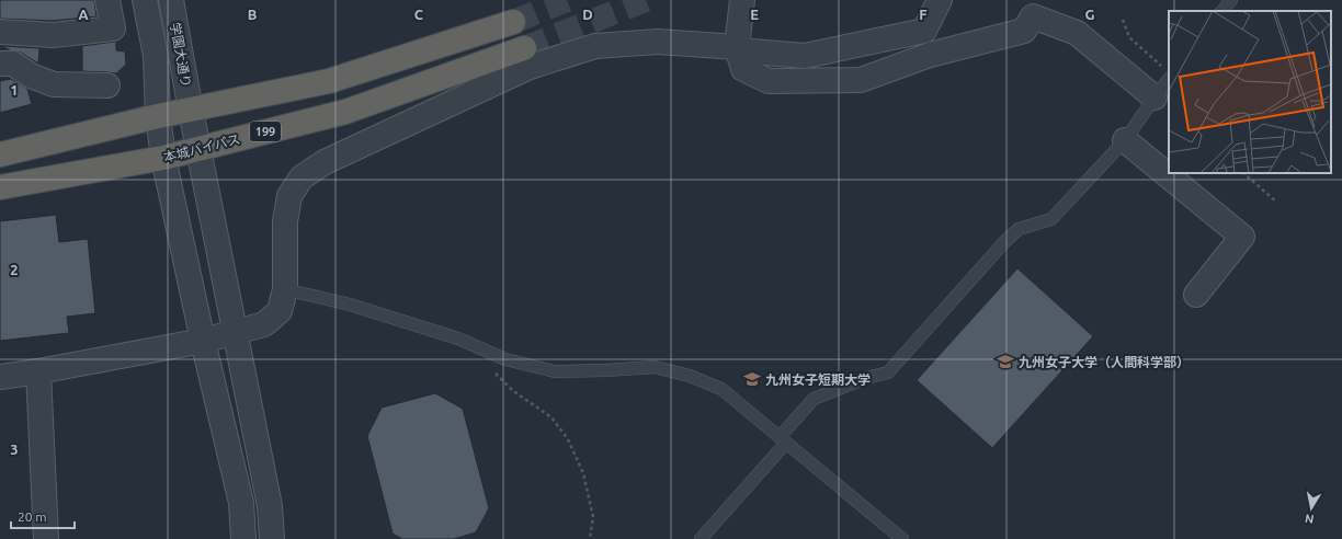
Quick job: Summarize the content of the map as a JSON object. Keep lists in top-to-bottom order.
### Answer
{
  "streets": {
    "highway": ["199", "本城バイパス"],
    "street": ["学園大通り"]
  },
  "crossings": [
    ["学園大通り", "本城バイパス"]
  ],
  "places": {
    "school or university": ["九州女子大学（人間科学部）", "九州女子短期大学"]
  },
  "scale_bar": "20 m",
  "north": "bottom",
  "grid": {
    "columns": [
      "A",
      "B",
      "C",
      "D",
      "E",
      "F",
      "G"
    ],
    "rows": ["1", "2", "3"]
  }
}
